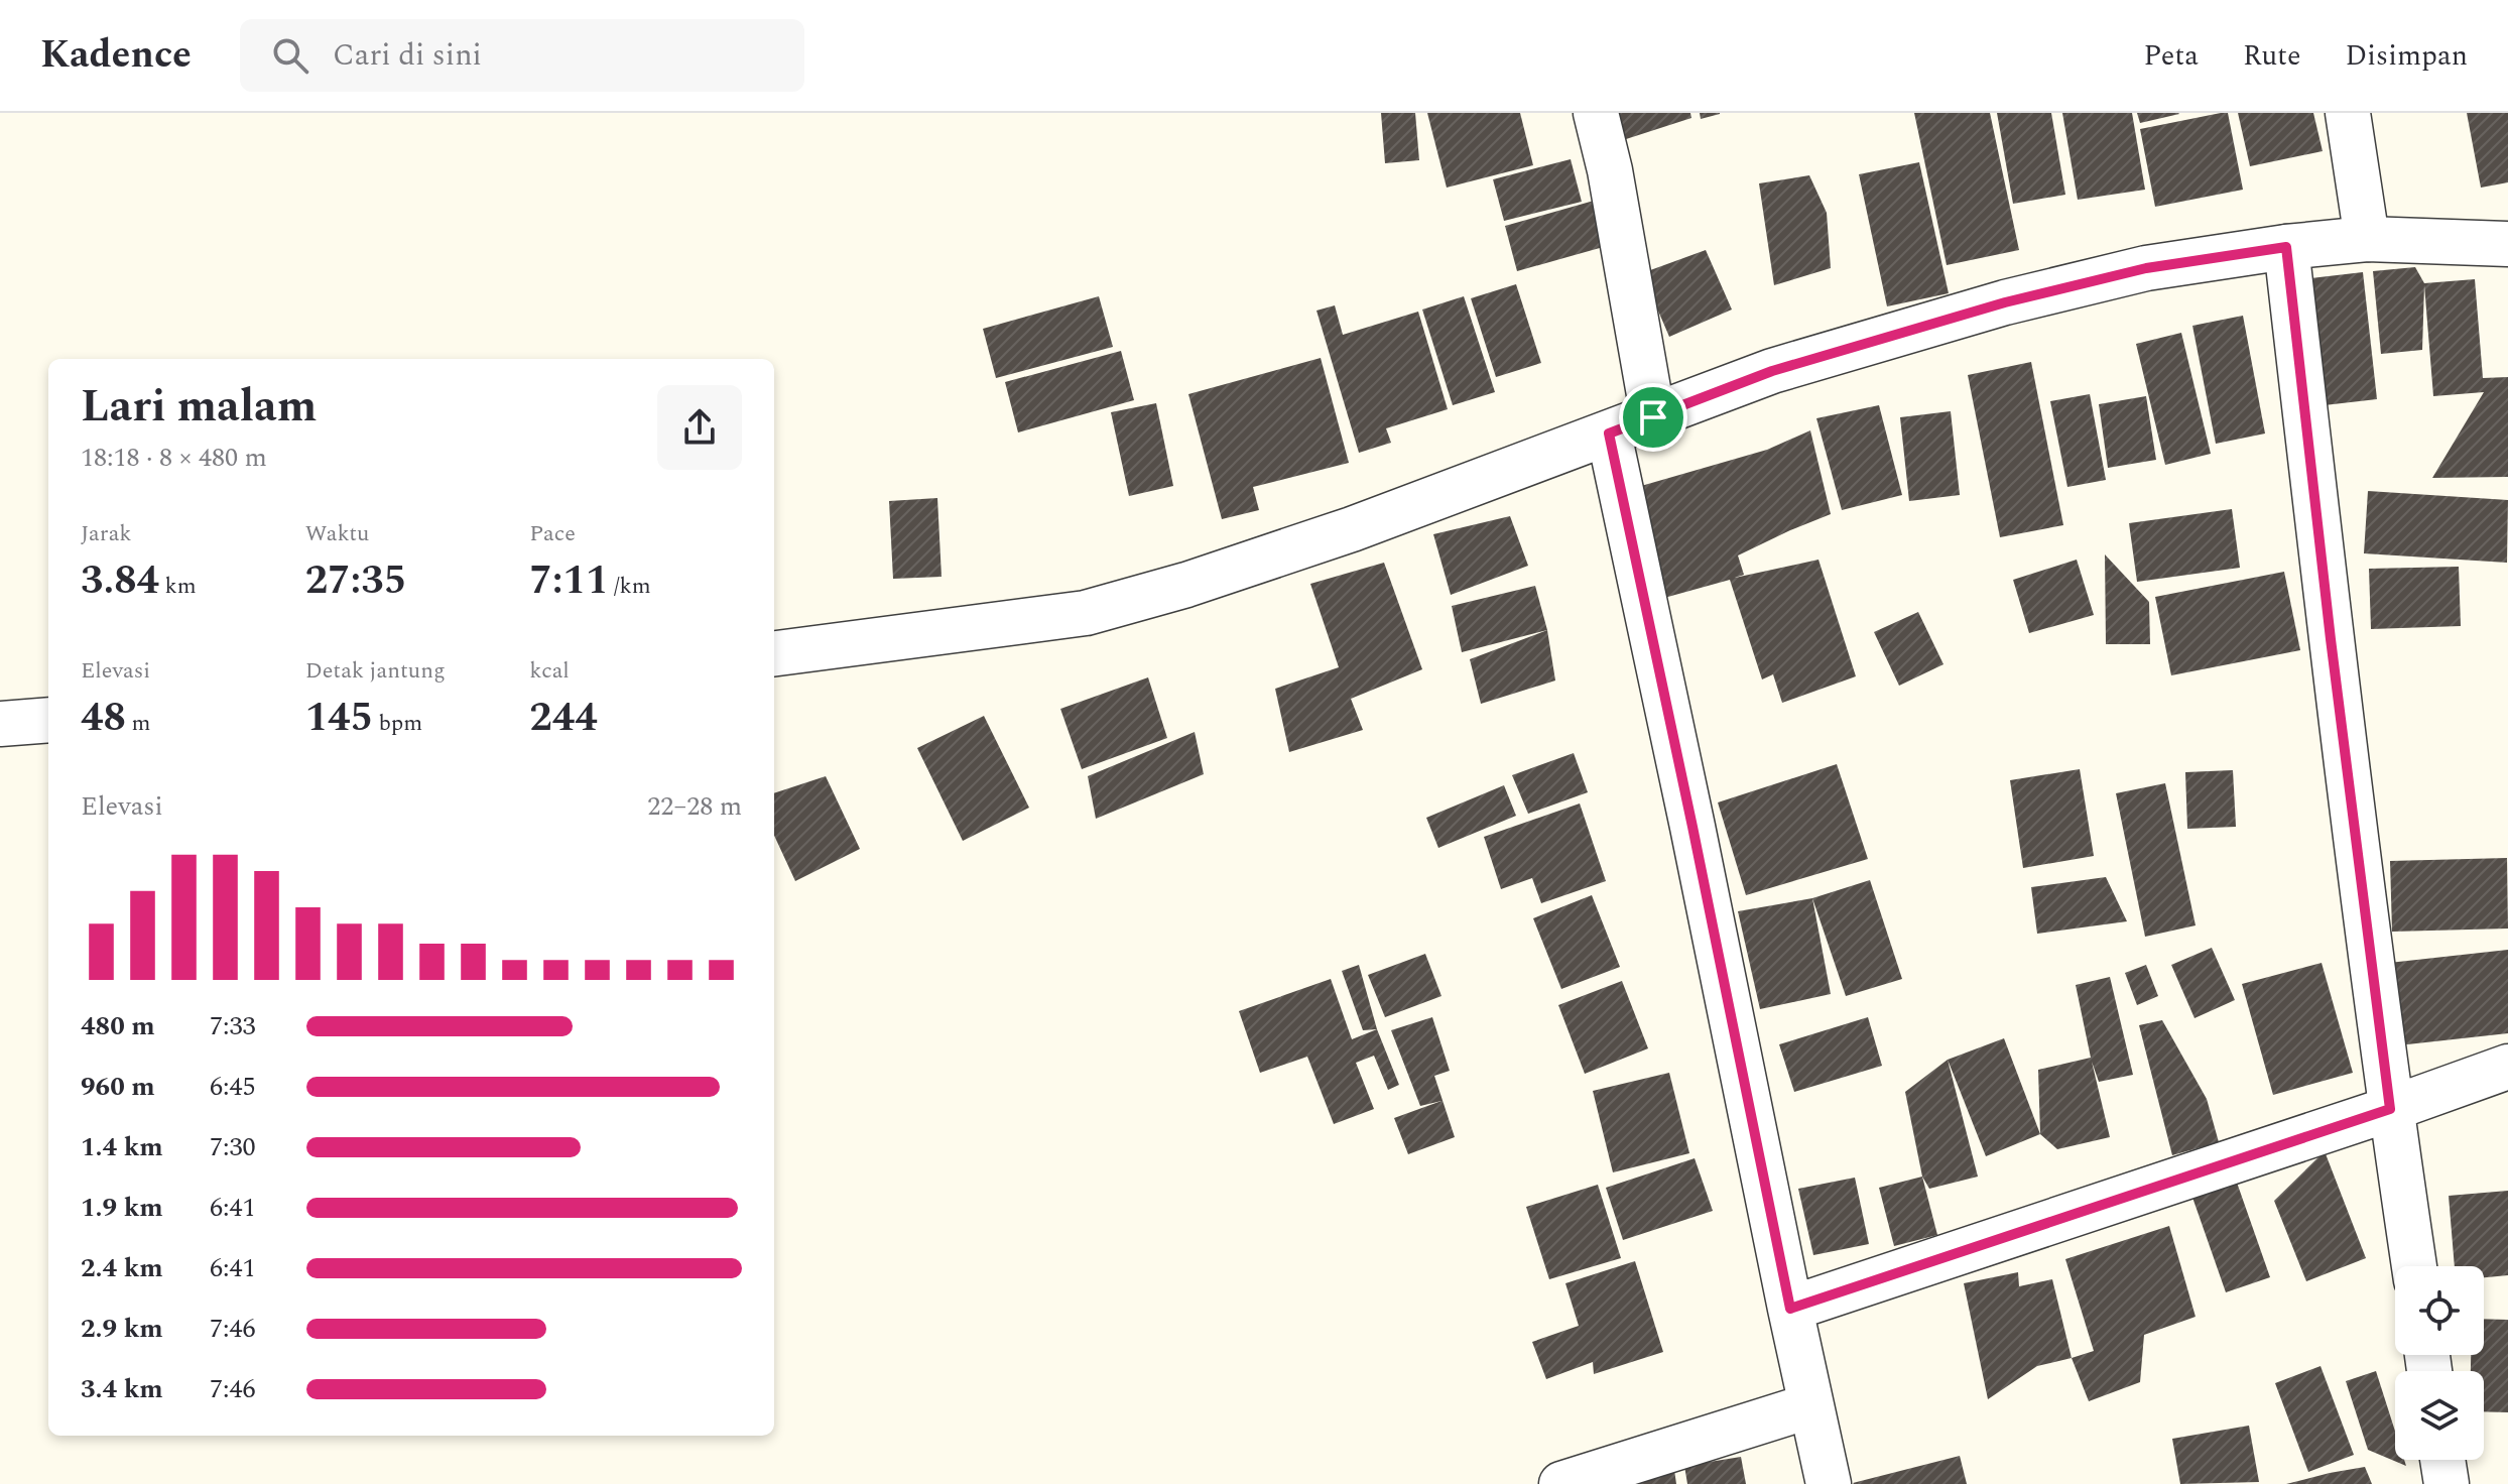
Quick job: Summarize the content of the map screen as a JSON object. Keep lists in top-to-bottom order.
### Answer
{
  "page": {
    "header": "Kadence",
    "search": "Cari di sini",
    "nav": ["Peta", "Rute", "Disimpan"],
    "heading": ["Lari malam", "18:18 · 8 × 480 m"],
    "stats": [
      ["Jarak", "3.84 km"],
      ["Waktu", "27:35"],
      ["Pace", "7:11 /km"],
      ["Elevasi", "48 m"],
      ["Detak jantung", "145 bpm"],
      ["kcal", "244"]
    ],
    "chart": ["Elevasi", "22–28 m"],
    "list": [
      {
        "name": "480 m",
        "note": "7:33"
      },
      {
        "name": "960 m",
        "note": "6:45"
      },
      {
        "name": "1.4 km",
        "note": "7:30"
      },
      {
        "name": "1.9 km",
        "note": "6:41"
      },
      {
        "name": "2.4 km",
        "note": "6:41"
      },
      {
        "name": "2.9 km",
        "note": "7:46"
      },
      {
        "name": "3.4 km",
        "note": "7:46"
      }
    ]
  }
}
